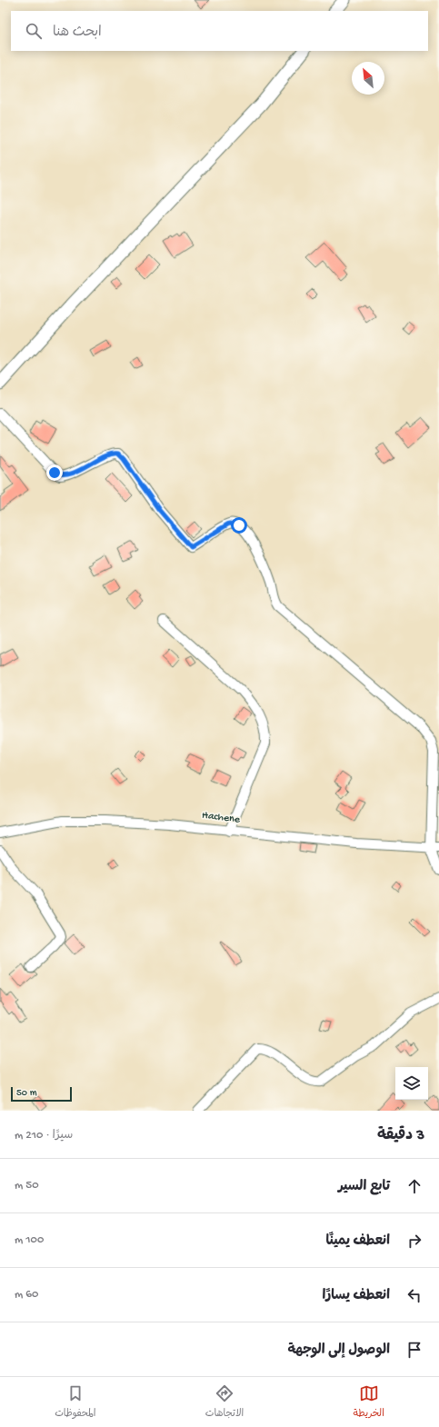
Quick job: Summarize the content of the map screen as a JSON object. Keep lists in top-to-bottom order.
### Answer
{
  "streets": {
    "street": ["Hachene"]
  },
  "scale_bar": "50 m",
  "north": "top left",
  "page": {
    "search": "ابحث هنا",
    "scale": "50 m",
    "heading": ["3 دقيقة", "سيرًا · 210 m"],
    "list": [
      ["تابع السير", "50 m"],
      ["انعطف يمينًا", "100 m"],
      ["انعطف يسارًا", "60 m"],
      "الوصول إلى الوجهة"
    ],
    "nav": ["الخريطة", "الاتجاهات", "المحفوظات"]
  }
}
